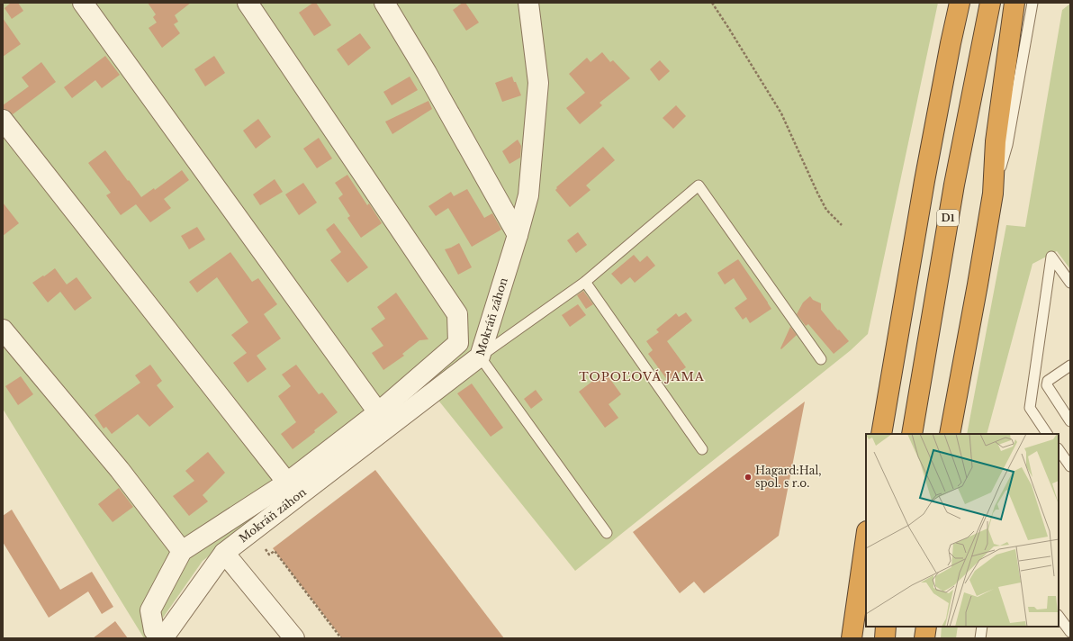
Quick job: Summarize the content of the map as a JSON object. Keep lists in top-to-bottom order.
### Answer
{
  "streets": {
    "highway": ["D1"],
    "street": ["Mokráň záhon"]
  },
  "districts": ["TOPOĽOVÁ JAMA"],
  "places": ["Hagard:Hal, spol. s r.o."]
}
